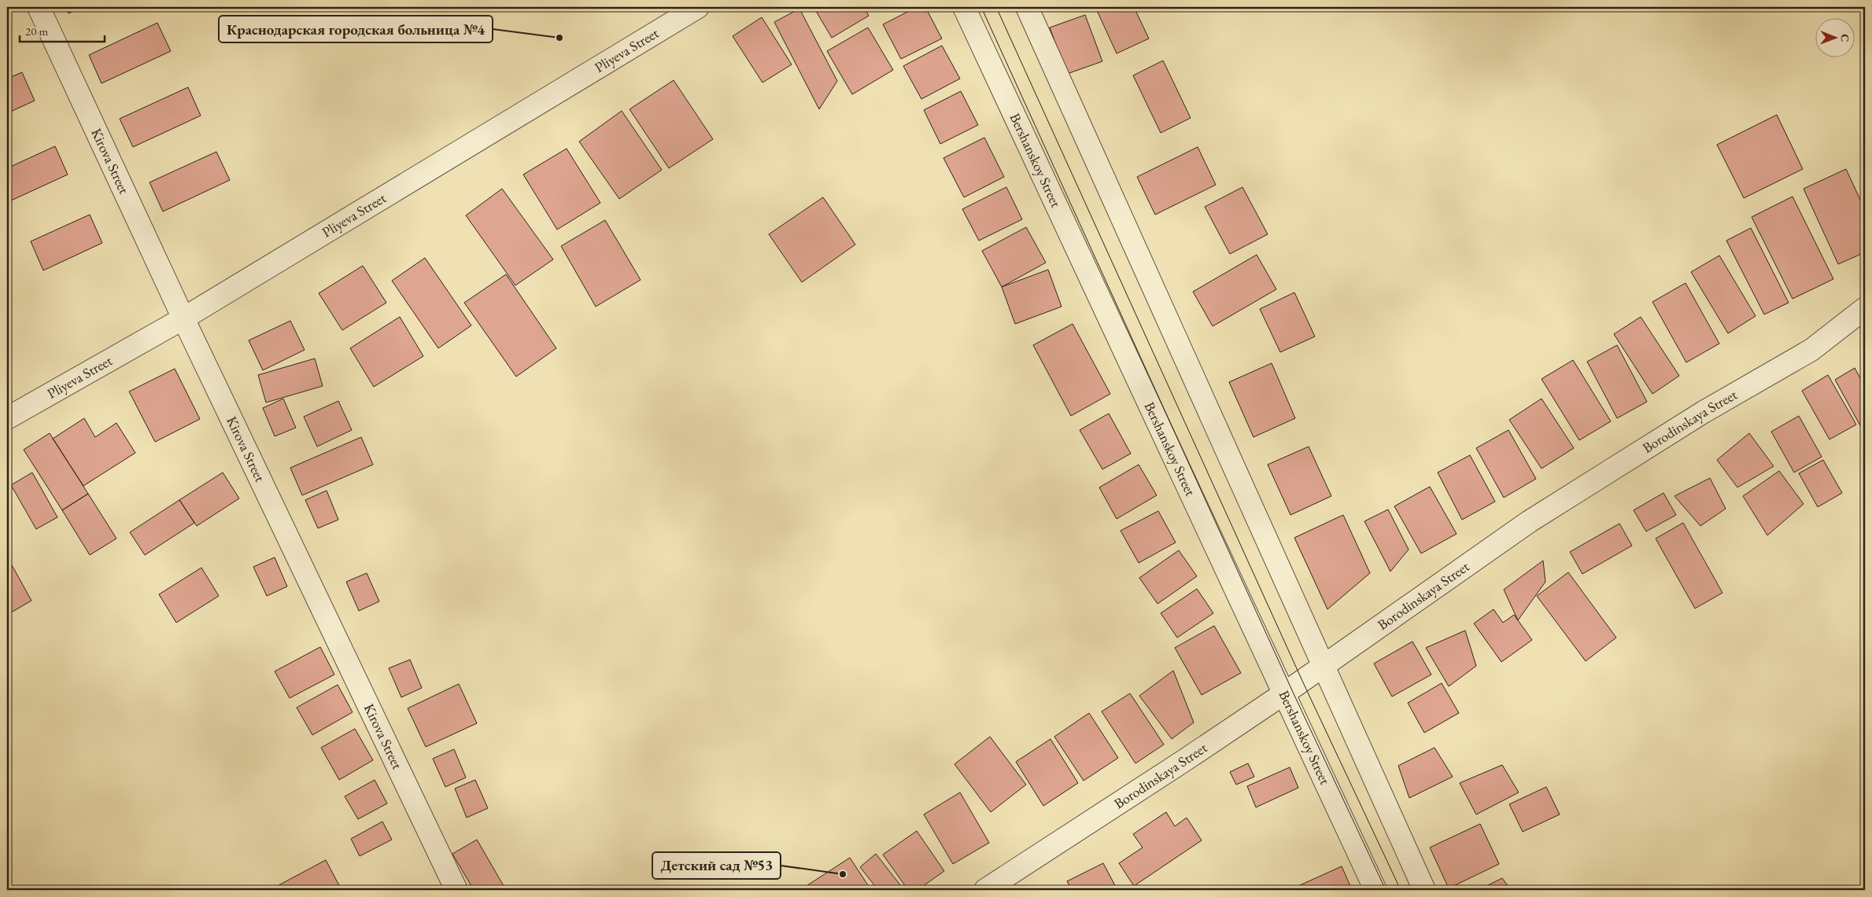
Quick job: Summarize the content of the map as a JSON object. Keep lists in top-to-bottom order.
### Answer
{
  "streets": {
    "street": [
      "Pliyeva Street",
      "Bershanskoy Street",
      "Kirova Street",
      "Borodinskaya Street"
    ]
  },
  "crossings": [
    ["Pliyeva Street", "Kirova Street"],
    ["Bershanskoy Street", "Borodinskaya Street"]
  ],
  "places": ["Краснодарская городская больница №4", "Детский сад №53"],
  "scale_bar": "20 m",
  "north": "right"
}
